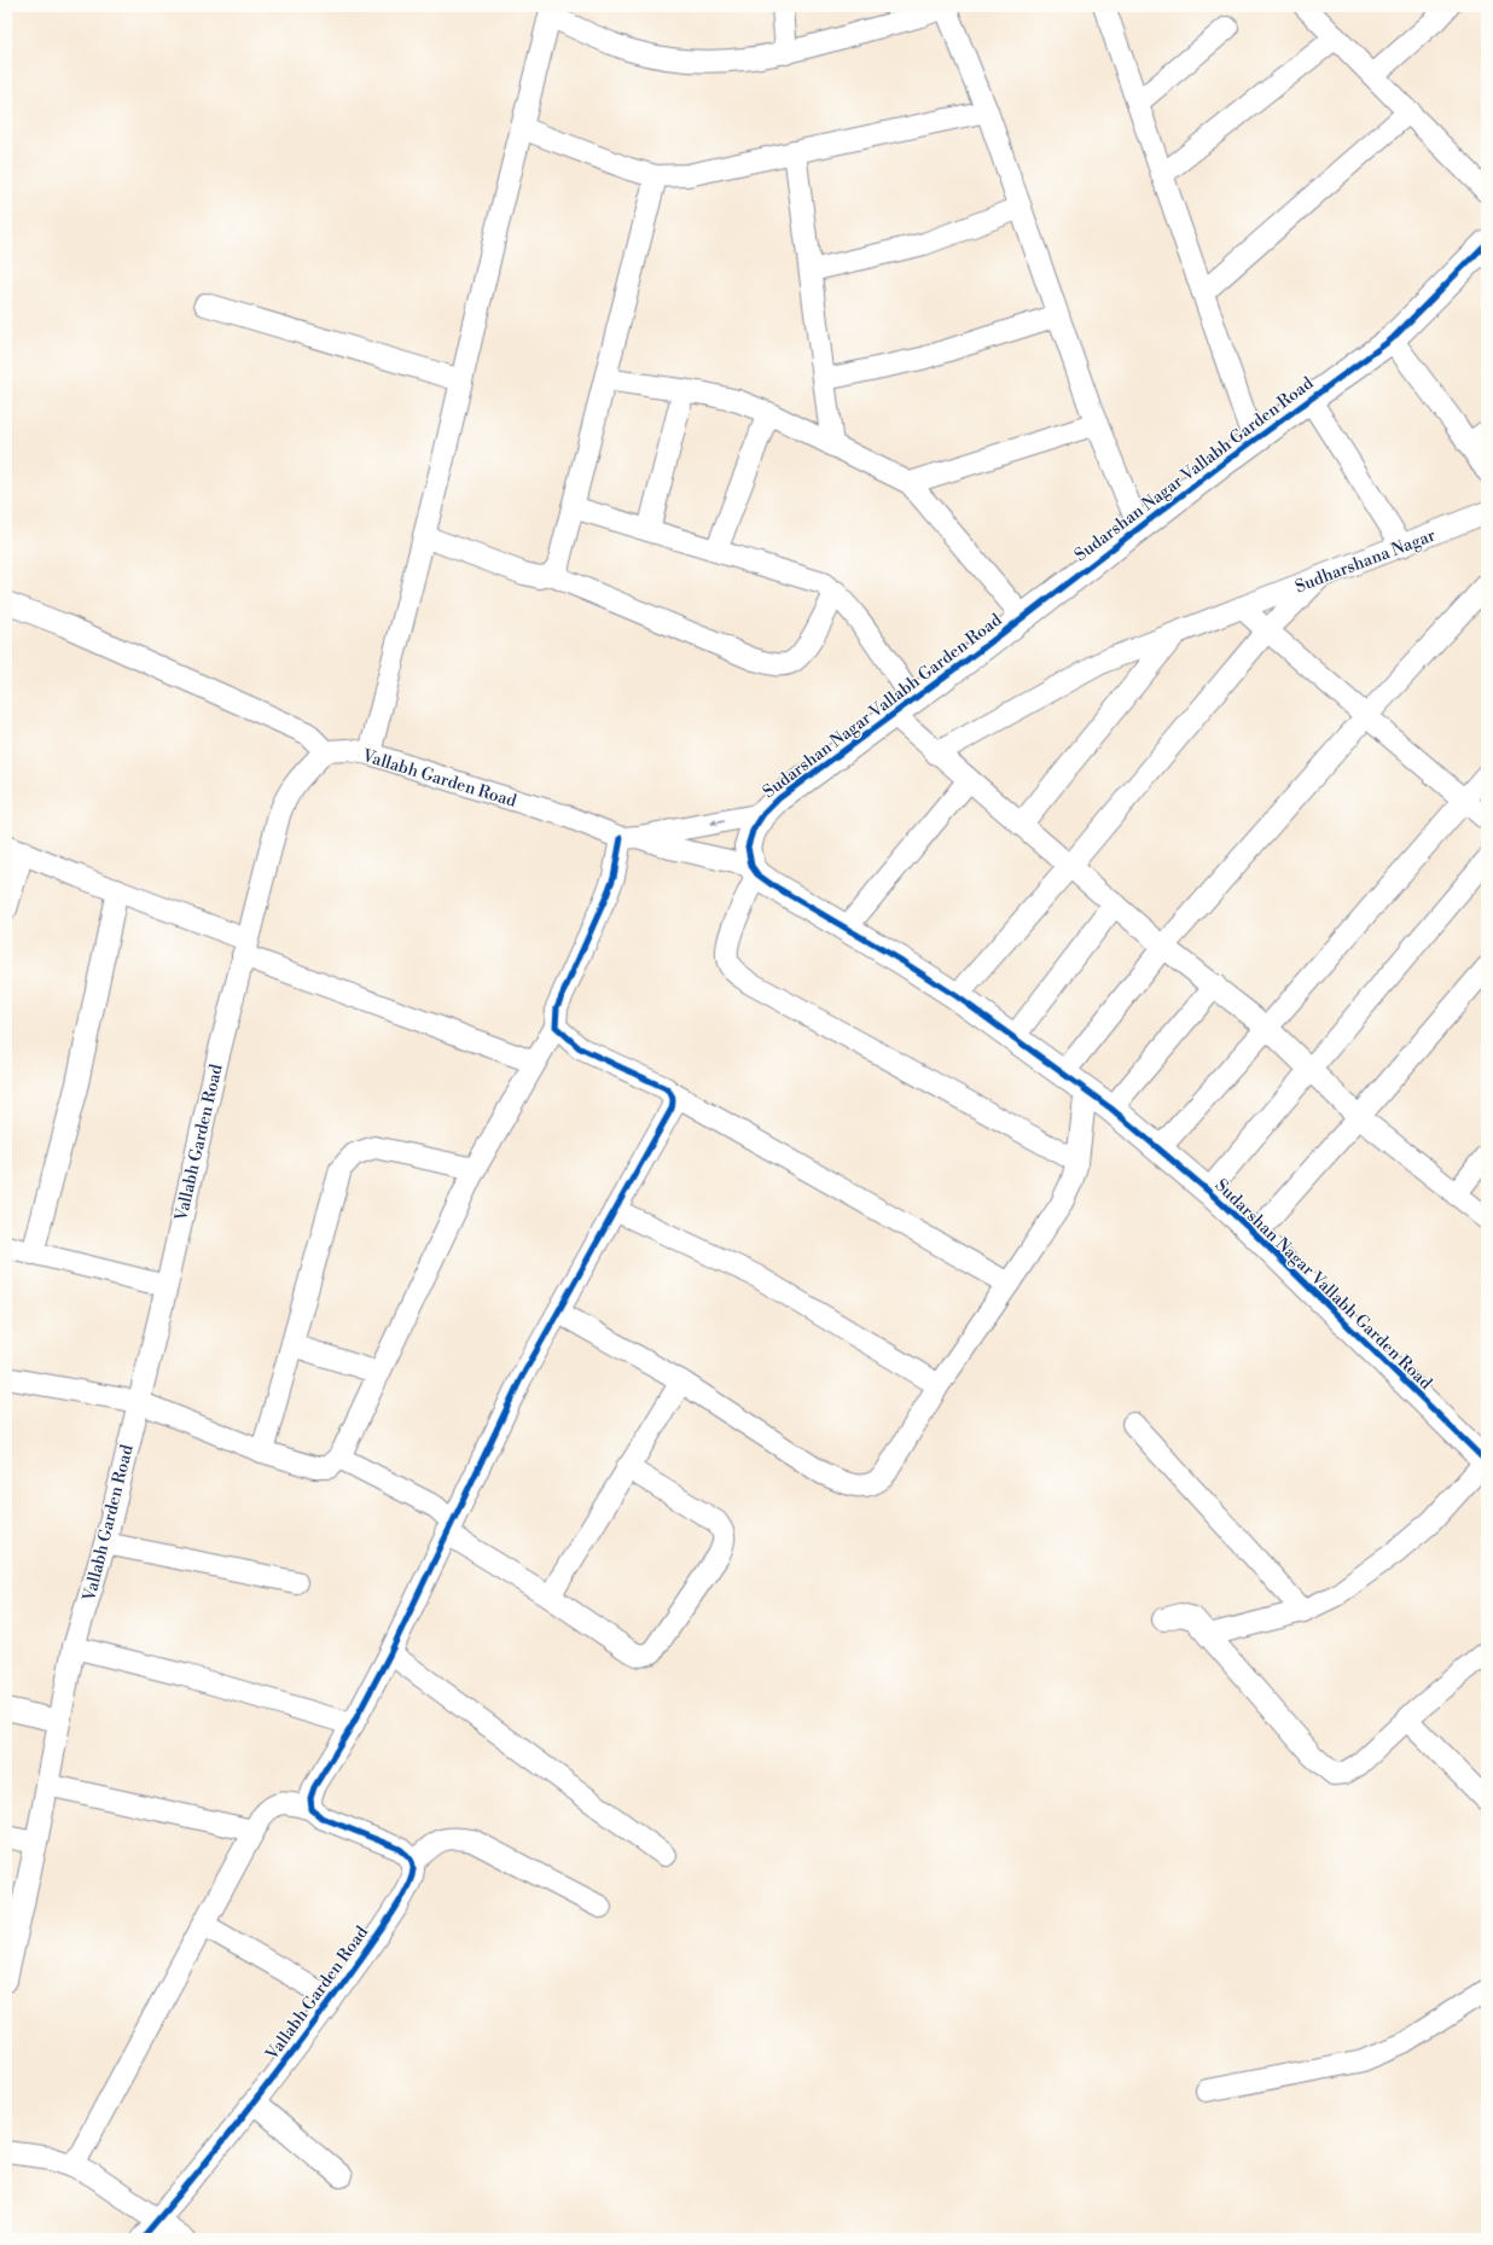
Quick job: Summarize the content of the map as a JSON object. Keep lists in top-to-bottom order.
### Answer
{
  "streets": {
    "street": ["Sudarshan Nagar Vallabh Garden Road", "Sudharshana Nagar", "Vallabh Garden Road"]
  },
  "crossings": [
    ["Sudarshan Nagar Vallabh Garden Road", "Vallabh Garden Road"]
  ]
}
